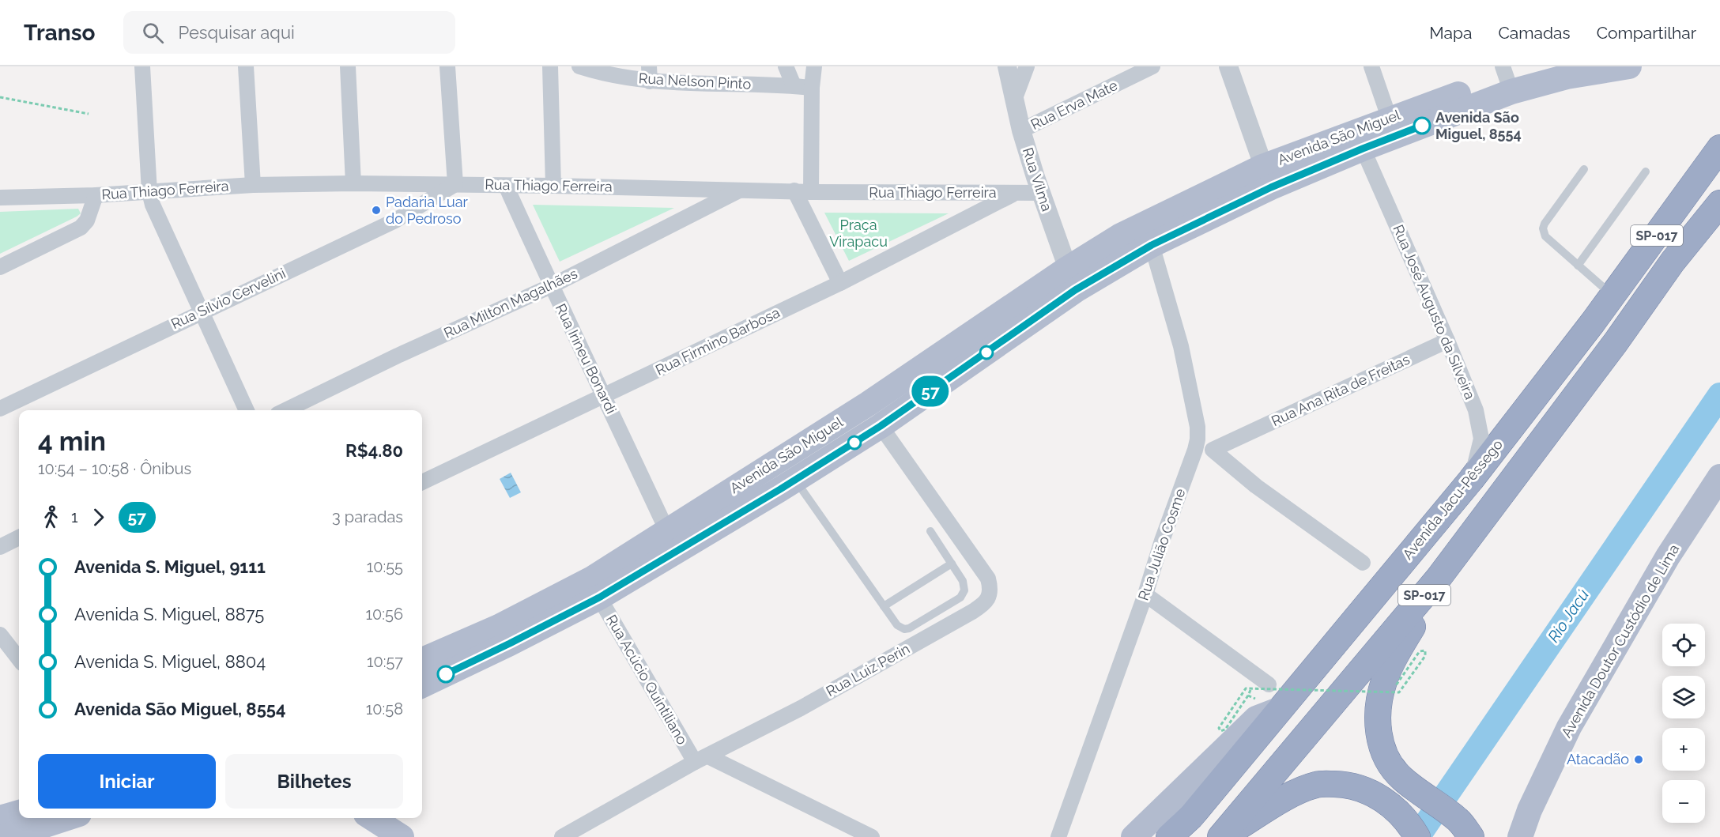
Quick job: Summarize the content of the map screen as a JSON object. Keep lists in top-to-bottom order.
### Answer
{
  "streets": {
    "highway": ["SP-017", "Avenida Jacu-Pêssego"],
    "main road": ["Avenida São Miguel", "Avenida Doutor Custódio de Lima"],
    "street": [
      "Rua Nelson Pinto",
      "Rua Erva Mate",
      "Rua Vilma",
      "Rua Thiago Ferreira",
      "Rua Sílvio Cervelini",
      "Rua Milton Magalhães",
      "Rua José Augusto da Silveira",
      "Rua Firmino Barbosa",
      "Rua Irineu Bonardi",
      "Rua Ana Rita de Freitas",
      "Rua Julião Cosme",
      "Rua Luiz Perin",
      "Rua Acúcio Quintiliano"
    ]
  },
  "crossings": [
    ["Rua Erva Mate", "Rua Vilma"],
    ["Avenida São Miguel", "Rua Vilma"],
    ["Avenida São Miguel", "Rua José Augusto da Silveira"],
    ["Avenida São Miguel", "Rua Irineu Bonardi"],
    ["Avenida São Miguel", "Rua Julião Cosme"],
    ["Avenida São Miguel", "Rua Luiz Perin"],
    ["Avenida São Miguel", "Rua Acúcio Quintiliano"],
    ["Rua Vilma", "Rua Thiago Ferreira"],
    ["Rua Thiago Ferreira", "Rua Sílvio Cervelini"],
    ["Rua Thiago Ferreira", "Rua Milton Magalhães"],
    ["Rua Thiago Ferreira", "Rua Firmino Barbosa"],
    ["Rua Thiago Ferreira", "Rua Irineu Bonardi"],
    ["Rua Milton Magalhães", "Rua Irineu Bonardi"],
    ["Rua José Augusto da Silveira", "Rua Ana Rita de Freitas"],
    ["Rua José Augusto da Silveira", "Avenida Jacu-Pêssego"],
    ["Rua Firmino Barbosa", "Rua Irineu Bonardi"],
    ["Rua Luiz Perin", "Rua Acúcio Quintiliano"]
  ],
  "water": ["Rio Jacú"],
  "parks": ["Praça Virapacu"],
  "places": ["Avenida São Miguel, 8554", "Padaria Luar do Pedroso", "Atacadão"],
  "lines": ["bus line 57"],
  "page": {
    "header": "Transo",
    "search": "Pesquisar aqui",
    "nav": ["Mapa", "Camadas", "Compartilhar"],
    "on_map": "57",
    "heading": ["4 min", "10:54 – 10:58 · Ônibus", "R$4.80"],
    "legs": ["1", "57", "3 paradas"],
    "list": [
      {
        "name": "Avenida S. Miguel, 9111",
        "value": "10:55"
      },
      {
        "name": "Avenida S. Miguel, 8875",
        "value": "10:56"
      },
      {
        "name": "Avenida S. Miguel, 8804",
        "value": "10:57"
      },
      {
        "name": "Avenida São Miguel, 8554",
        "value": "10:58"
      }
    ],
    "map_buttons": ["+", "−"],
    "buttons": ["Iniciar", "Bilhetes"]
  }
}
